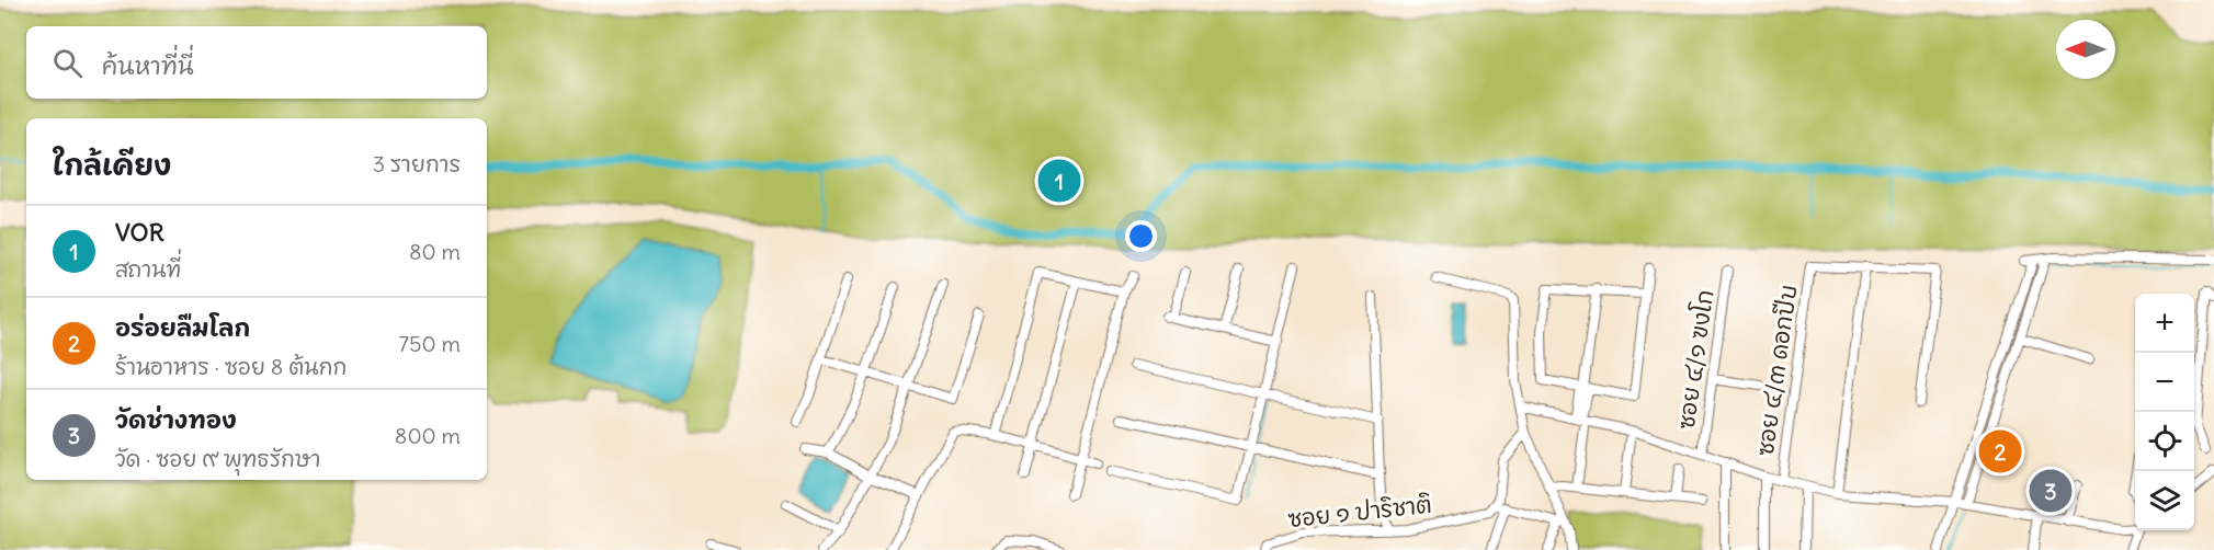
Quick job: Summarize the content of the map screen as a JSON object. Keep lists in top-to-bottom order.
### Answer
{
  "streets": {
    "street": ["ซอย ๔/๑ ฃงโก", "ซอย ๔/๓ ดอกปีบ", "ซอย ๑ ปาริชาติ"]
  },
  "north": "left",
  "page": {
    "search": "ค้นหาที่นี่",
    "heading": ["ใกล้เคียง", "3 รายการ"],
    "pins": ["1", "2", "3"],
    "list": [
      {
        "mark": "1",
        "name": "VOR",
        "note": "สถานที่",
        "value": "80 m"
      },
      {
        "mark": "2",
        "name": "อร่อยลืมโลก",
        "note": "ร้านอาหาร · ซอย 8 ต้นกก",
        "value": "750 m"
      },
      {
        "mark": "3",
        "name": "วัดช่างทอง",
        "note": "วัด · ซอย ๙ พุทธรักษา",
        "value": "800 m"
      }
    ],
    "map_buttons": ["+", "−"]
  }
}
